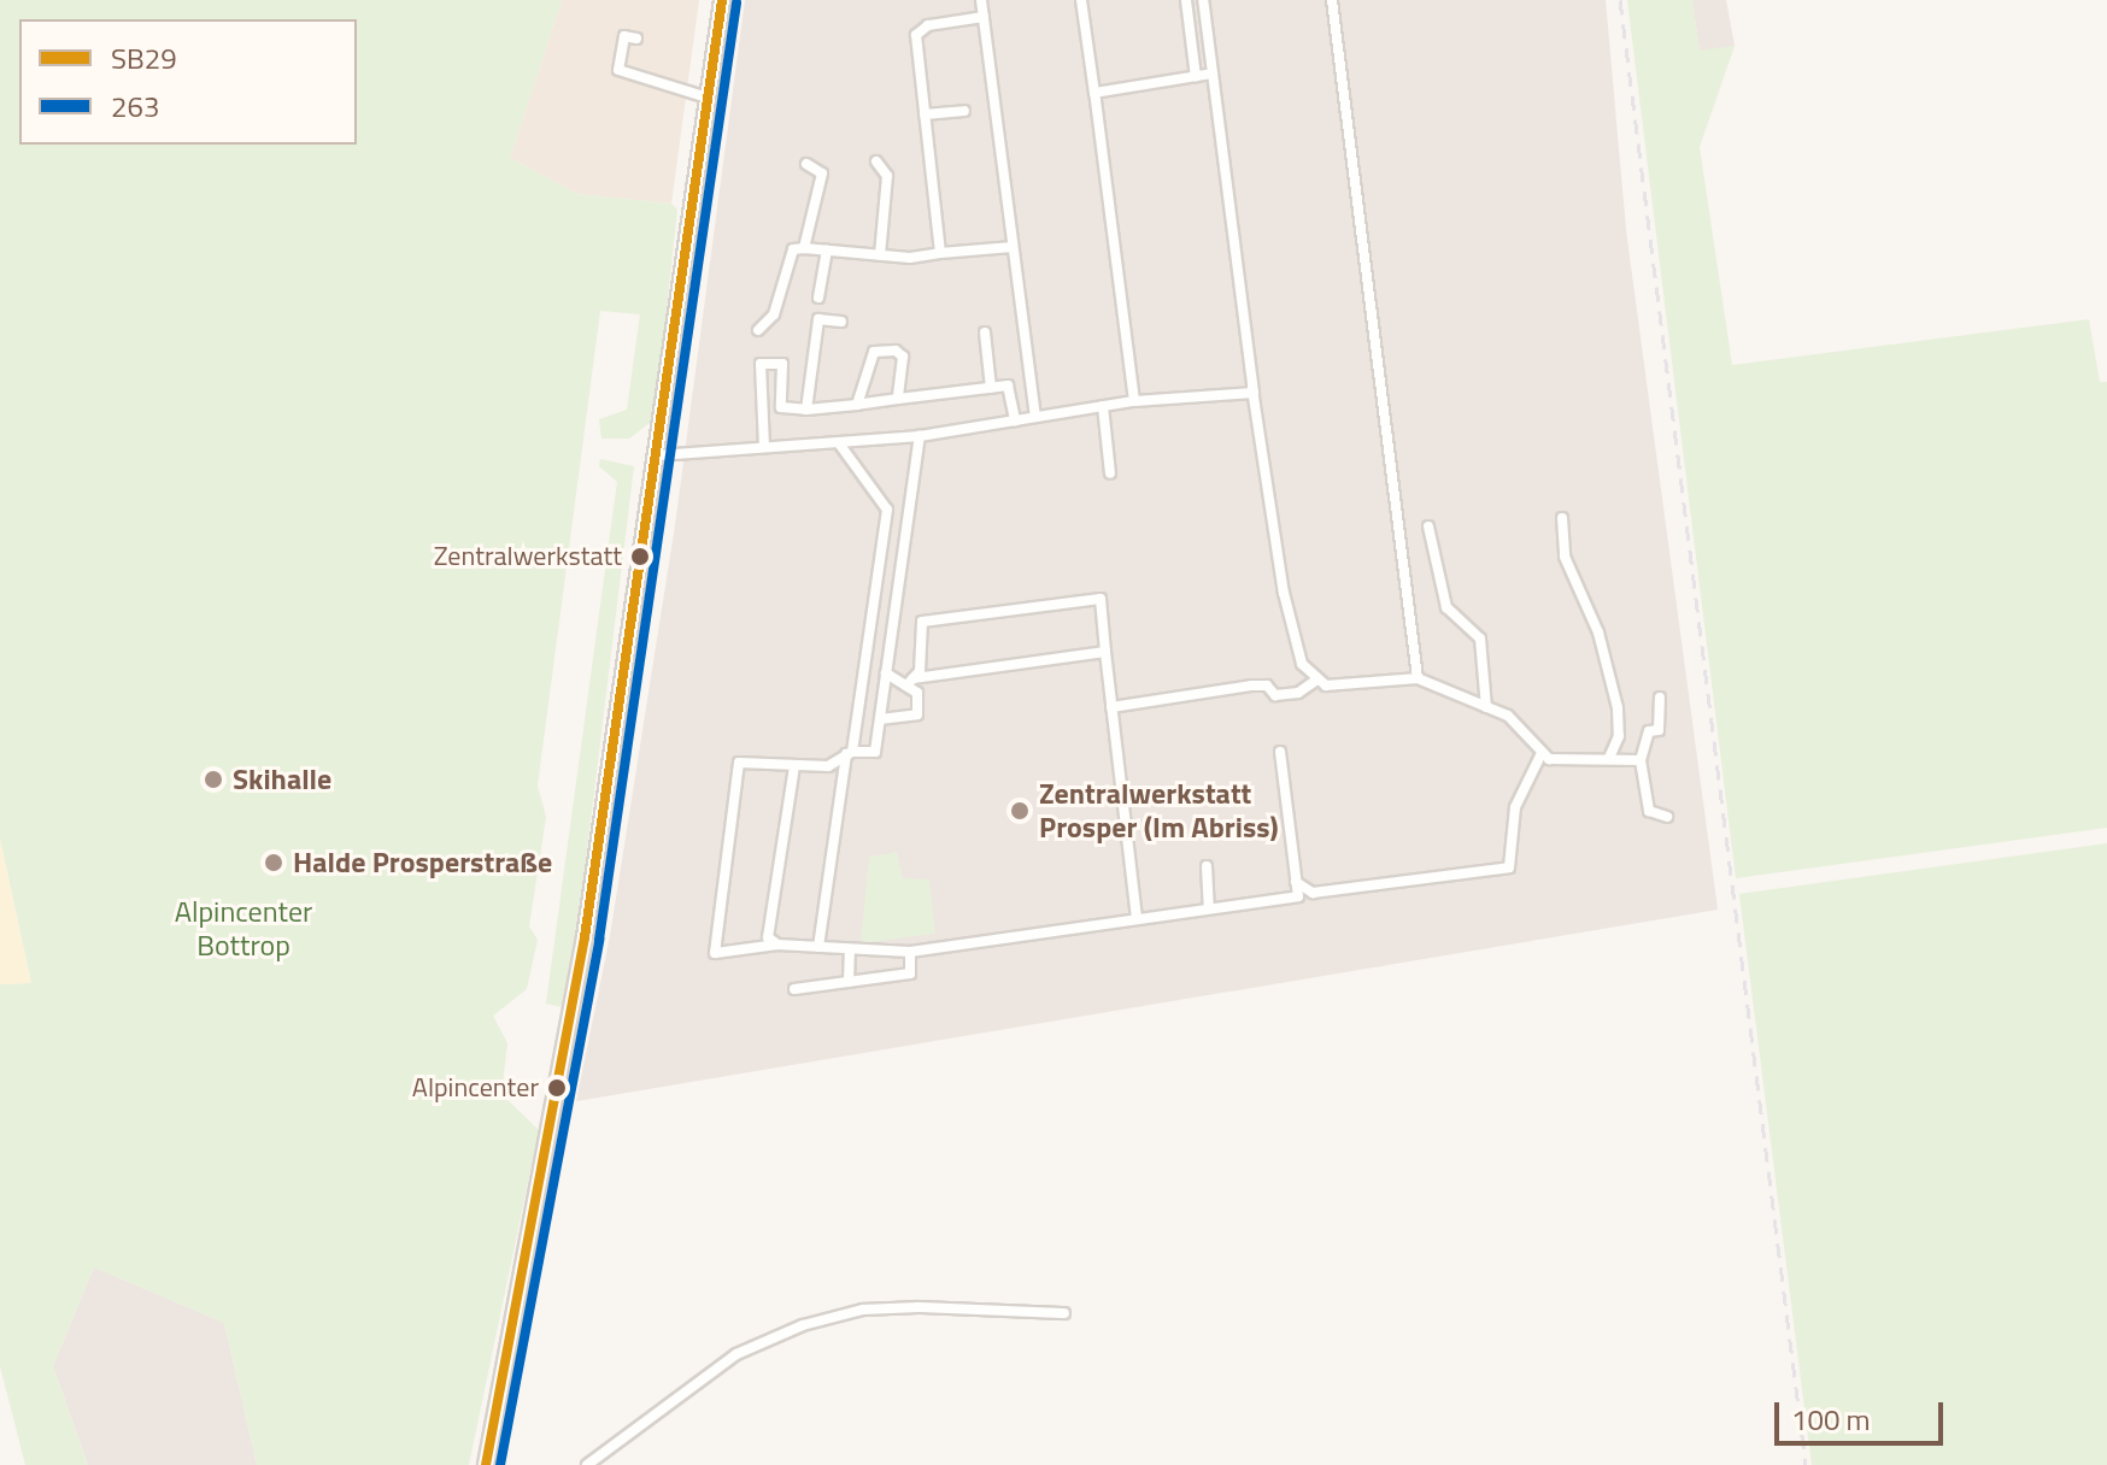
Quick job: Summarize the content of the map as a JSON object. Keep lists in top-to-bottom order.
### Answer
{
  "parks": ["Alpincenter Bottrop"],
  "places": [
    "Zentralwerkstatt",
    "Skihalle",
    "Zentralwerkstatt Prosper (Im Abriss)",
    "Halde Prosperstraße",
    "Alpincenter"
  ],
  "lines": ["transit line SB29", "transit line 263"],
  "legend": ["SB29", "263"],
  "scale_bar": "100 m"
}
